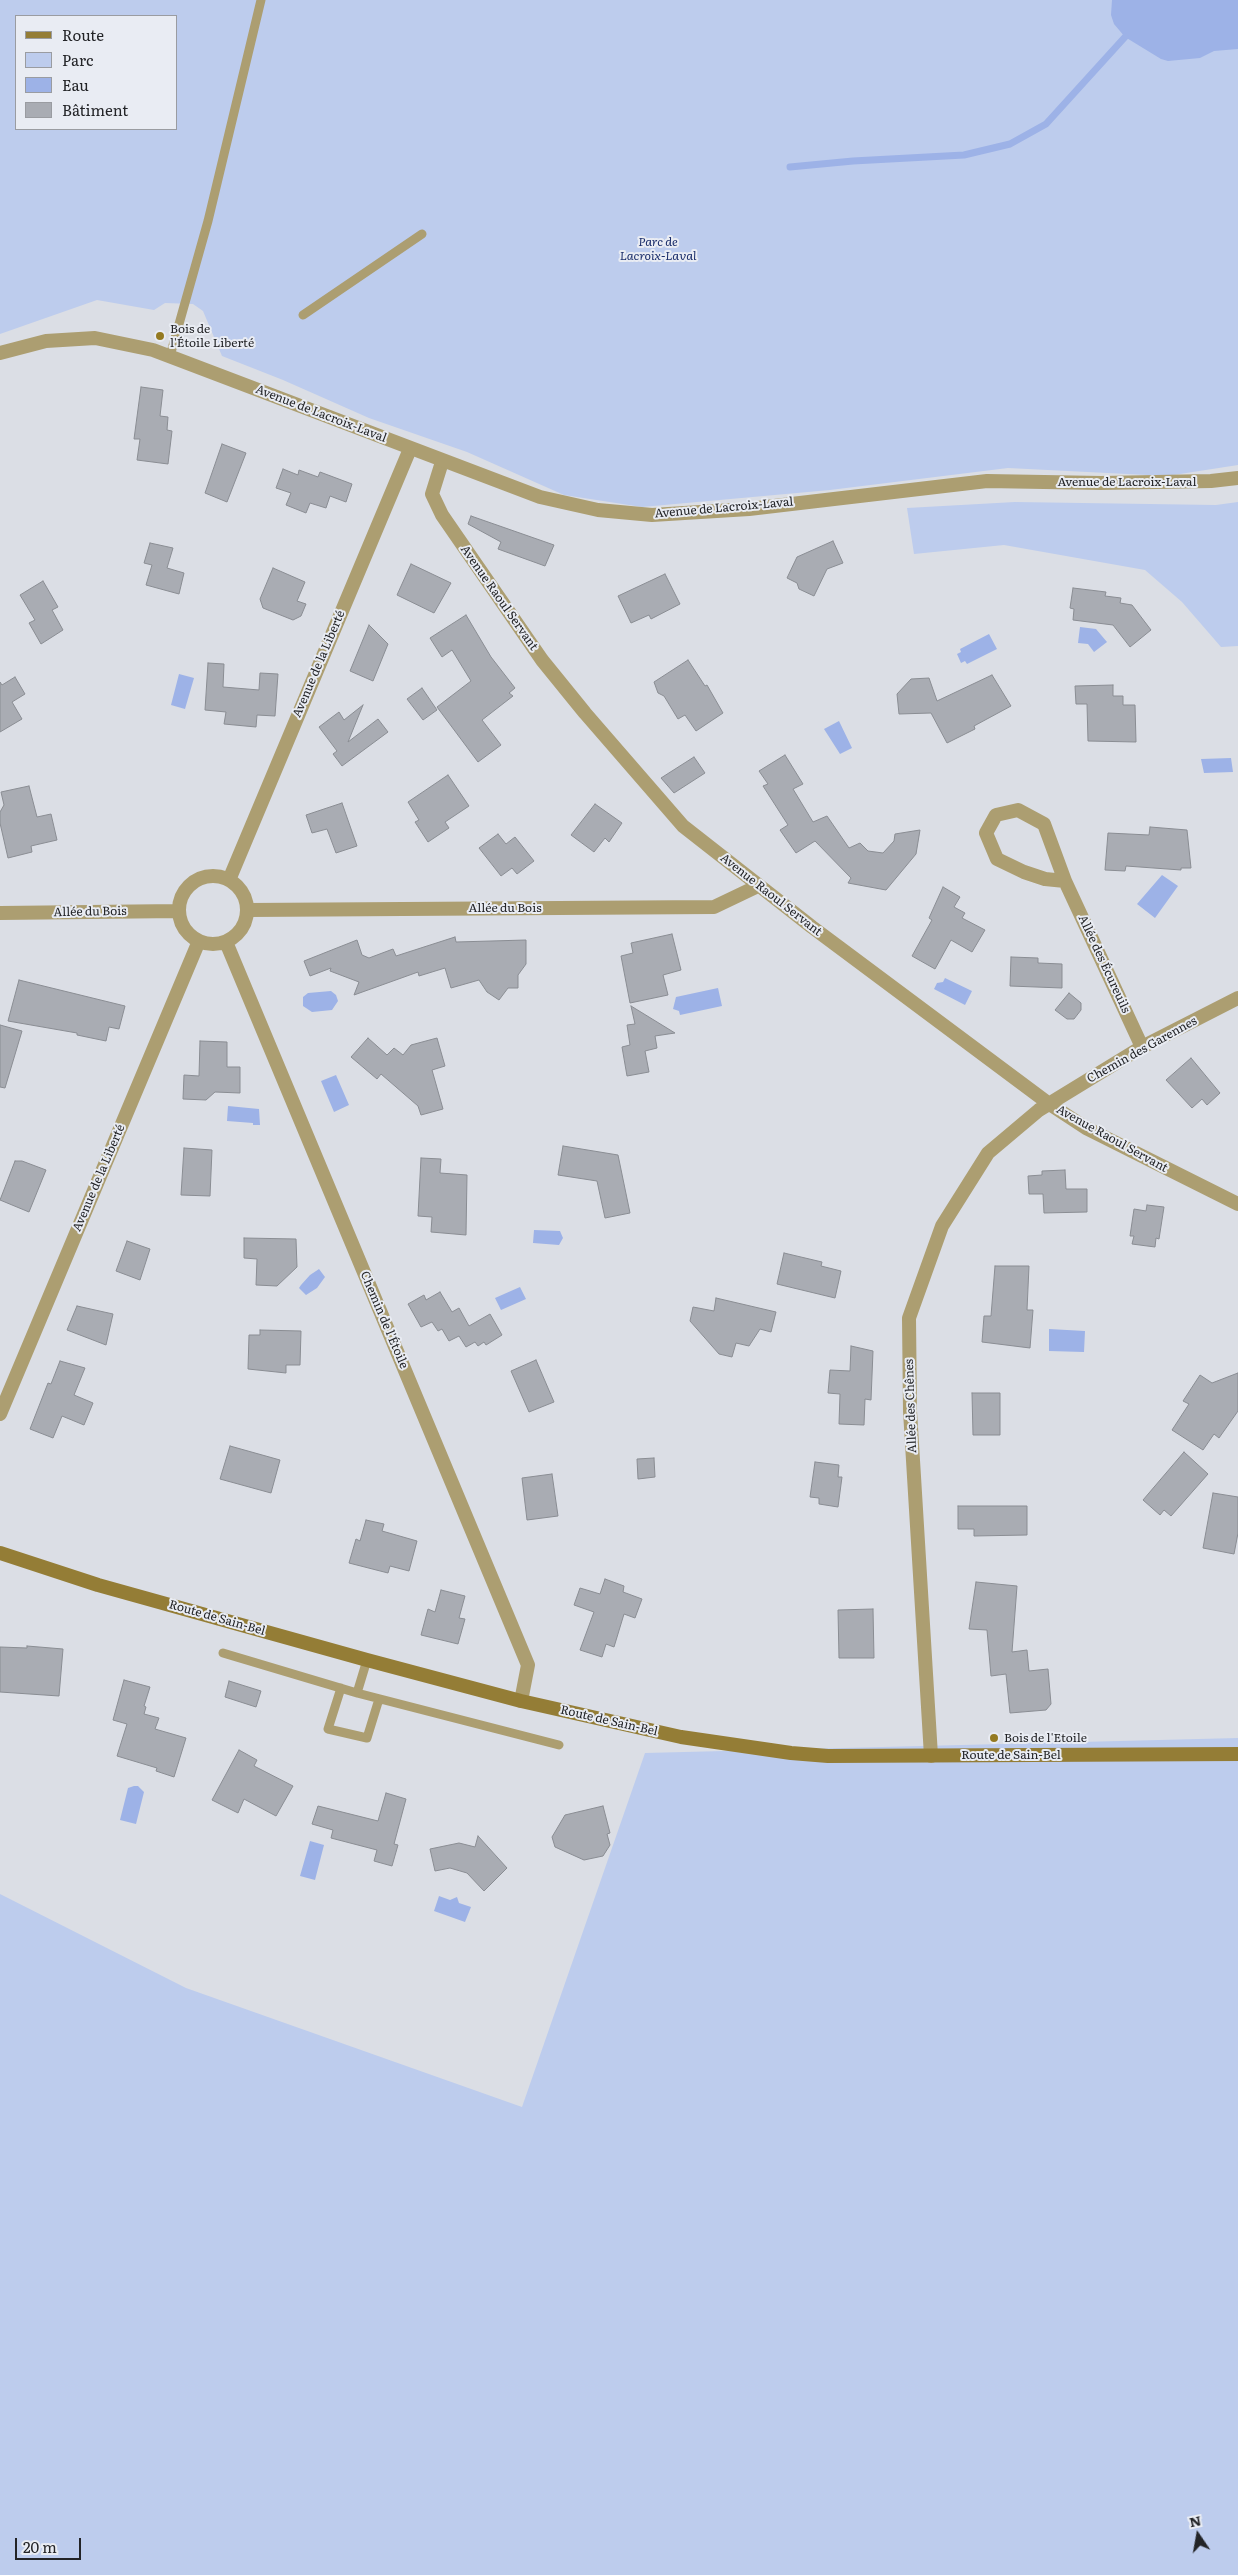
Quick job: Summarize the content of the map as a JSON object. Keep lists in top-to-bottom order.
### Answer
{
  "streets": {
    "main road": ["Route de Sain-Bel"],
    "street": [
      "Avenue de Lacroix-Laval",
      "Avenue Raoul Servant",
      "Avenue de la Liberté",
      "Allée du Bois",
      "Allée des Écureuils",
      "Chemin des Garennes",
      "Chemin de l'Étoile",
      "Allée des Chênes"
    ]
  },
  "crossings": [
    ["Avenue de Lacroix-Laval", "Avenue Raoul Servant"],
    ["Avenue de Lacroix-Laval", "Avenue de la Liberté"],
    ["Avenue Raoul Servant", "Allée du Bois"],
    ["Avenue Raoul Servant", "Chemin des Garennes"],
    ["Avenue Raoul Servant", "Allée des Chênes"],
    ["Avenue de la Liberté", "Allée du Bois"],
    ["Avenue de la Liberté", "Chemin de l'Étoile"],
    ["Allée du Bois", "Chemin de l'Étoile"],
    ["Allée des Écureuils", "Chemin des Garennes"],
    ["Chemin des Garennes", "Allée des Chênes"],
    ["Chemin de l'Étoile", "Route de Sain-Bel"],
    ["Allée des Chênes", "Route de Sain-Bel"]
  ],
  "parks": ["Parc de Lacroix-Laval"],
  "places": ["Bois de l'Étoile Liberté", "Bois de l'Etoile"],
  "legend": [
    "Route",
    "Parc",
    "Eau",
    "Bâtiment"
  ],
  "scale_bar": "20 m",
  "north": "top"
}
